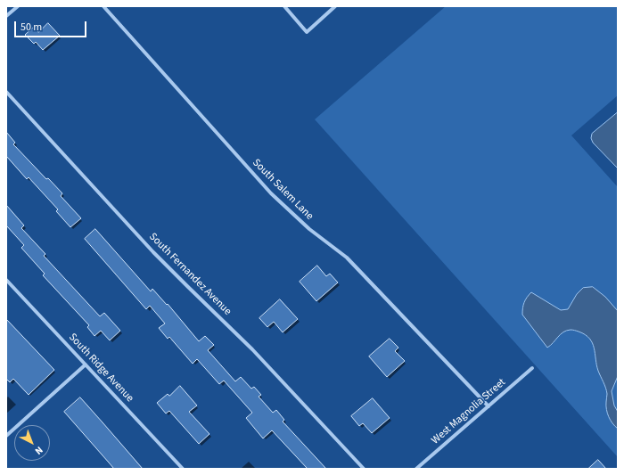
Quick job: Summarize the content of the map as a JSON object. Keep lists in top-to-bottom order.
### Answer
{
  "streets": {
    "street": [
      "South Salem Lane",
      "South Fernandez Avenue",
      "South Ridge Avenue",
      "West Magnolia Street"
    ]
  },
  "crossings": [
    ["South Salem Lane", "West Magnolia Street"]
  ],
  "scale_bar": "50 m",
  "north": "bottom right"
}
